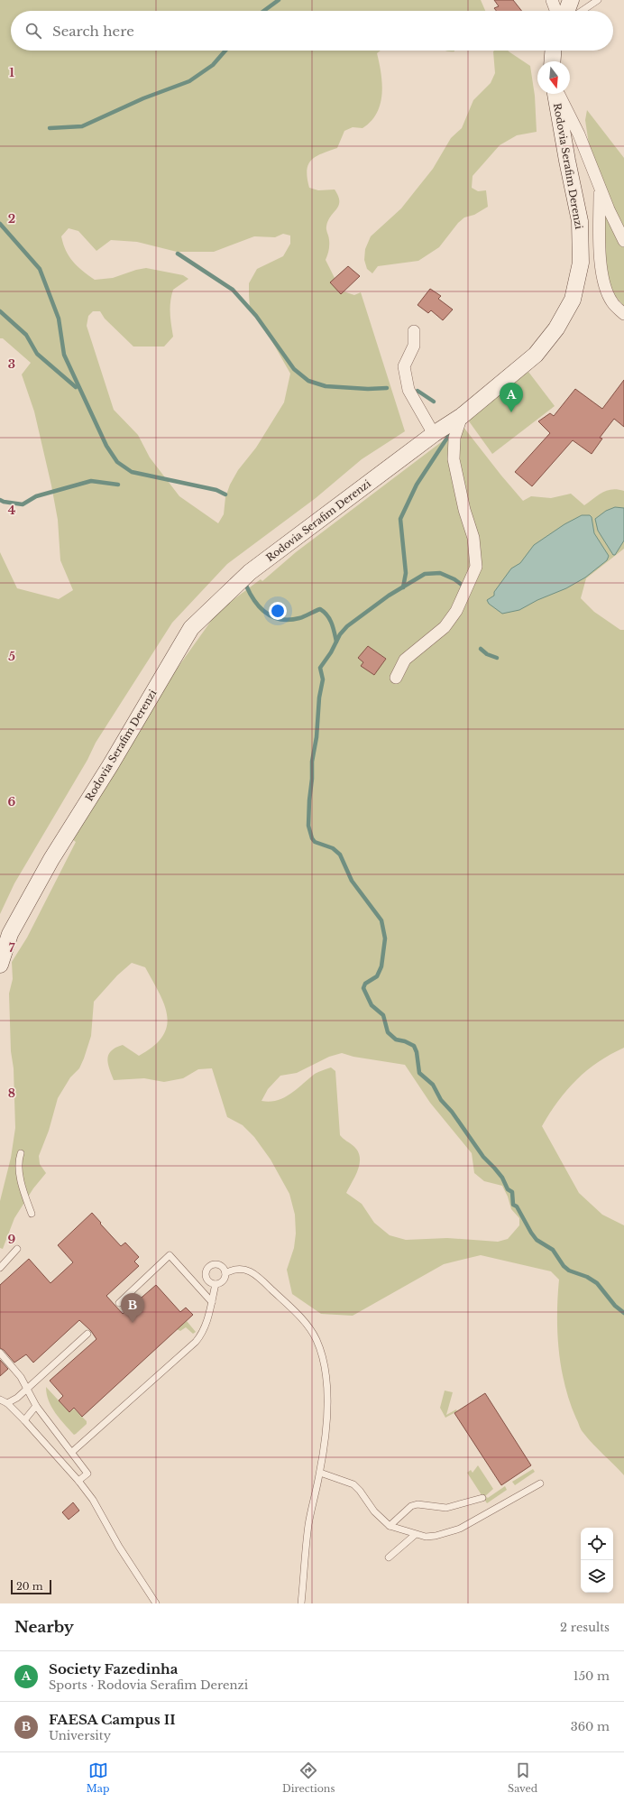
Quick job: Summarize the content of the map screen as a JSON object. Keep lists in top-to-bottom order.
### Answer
{
  "streets": {
    "main road": ["Rodovia Serafim Derenzi"]
  },
  "scale_bar": "20 m",
  "north": "bottom",
  "page": {
    "search": "Search here",
    "pins": ["A", "B"],
    "scale": "20 m",
    "heading": ["Nearby", "2 results"],
    "list": [
      {
        "mark": "A",
        "name": "Society Fazedinha",
        "note": "Sports · Rodovia Serafim Derenzi",
        "value": "150 m"
      },
      {
        "mark": "B",
        "name": "FAESA Campus II",
        "note": "University",
        "value": "360 m"
      }
    ],
    "nav": ["Map", "Directions", "Saved"]
  },
  "grid": {
    "rows": [
      "1",
      "2",
      "3",
      "4",
      "5",
      "6",
      "7",
      "8",
      "9"
    ]
  }
}
